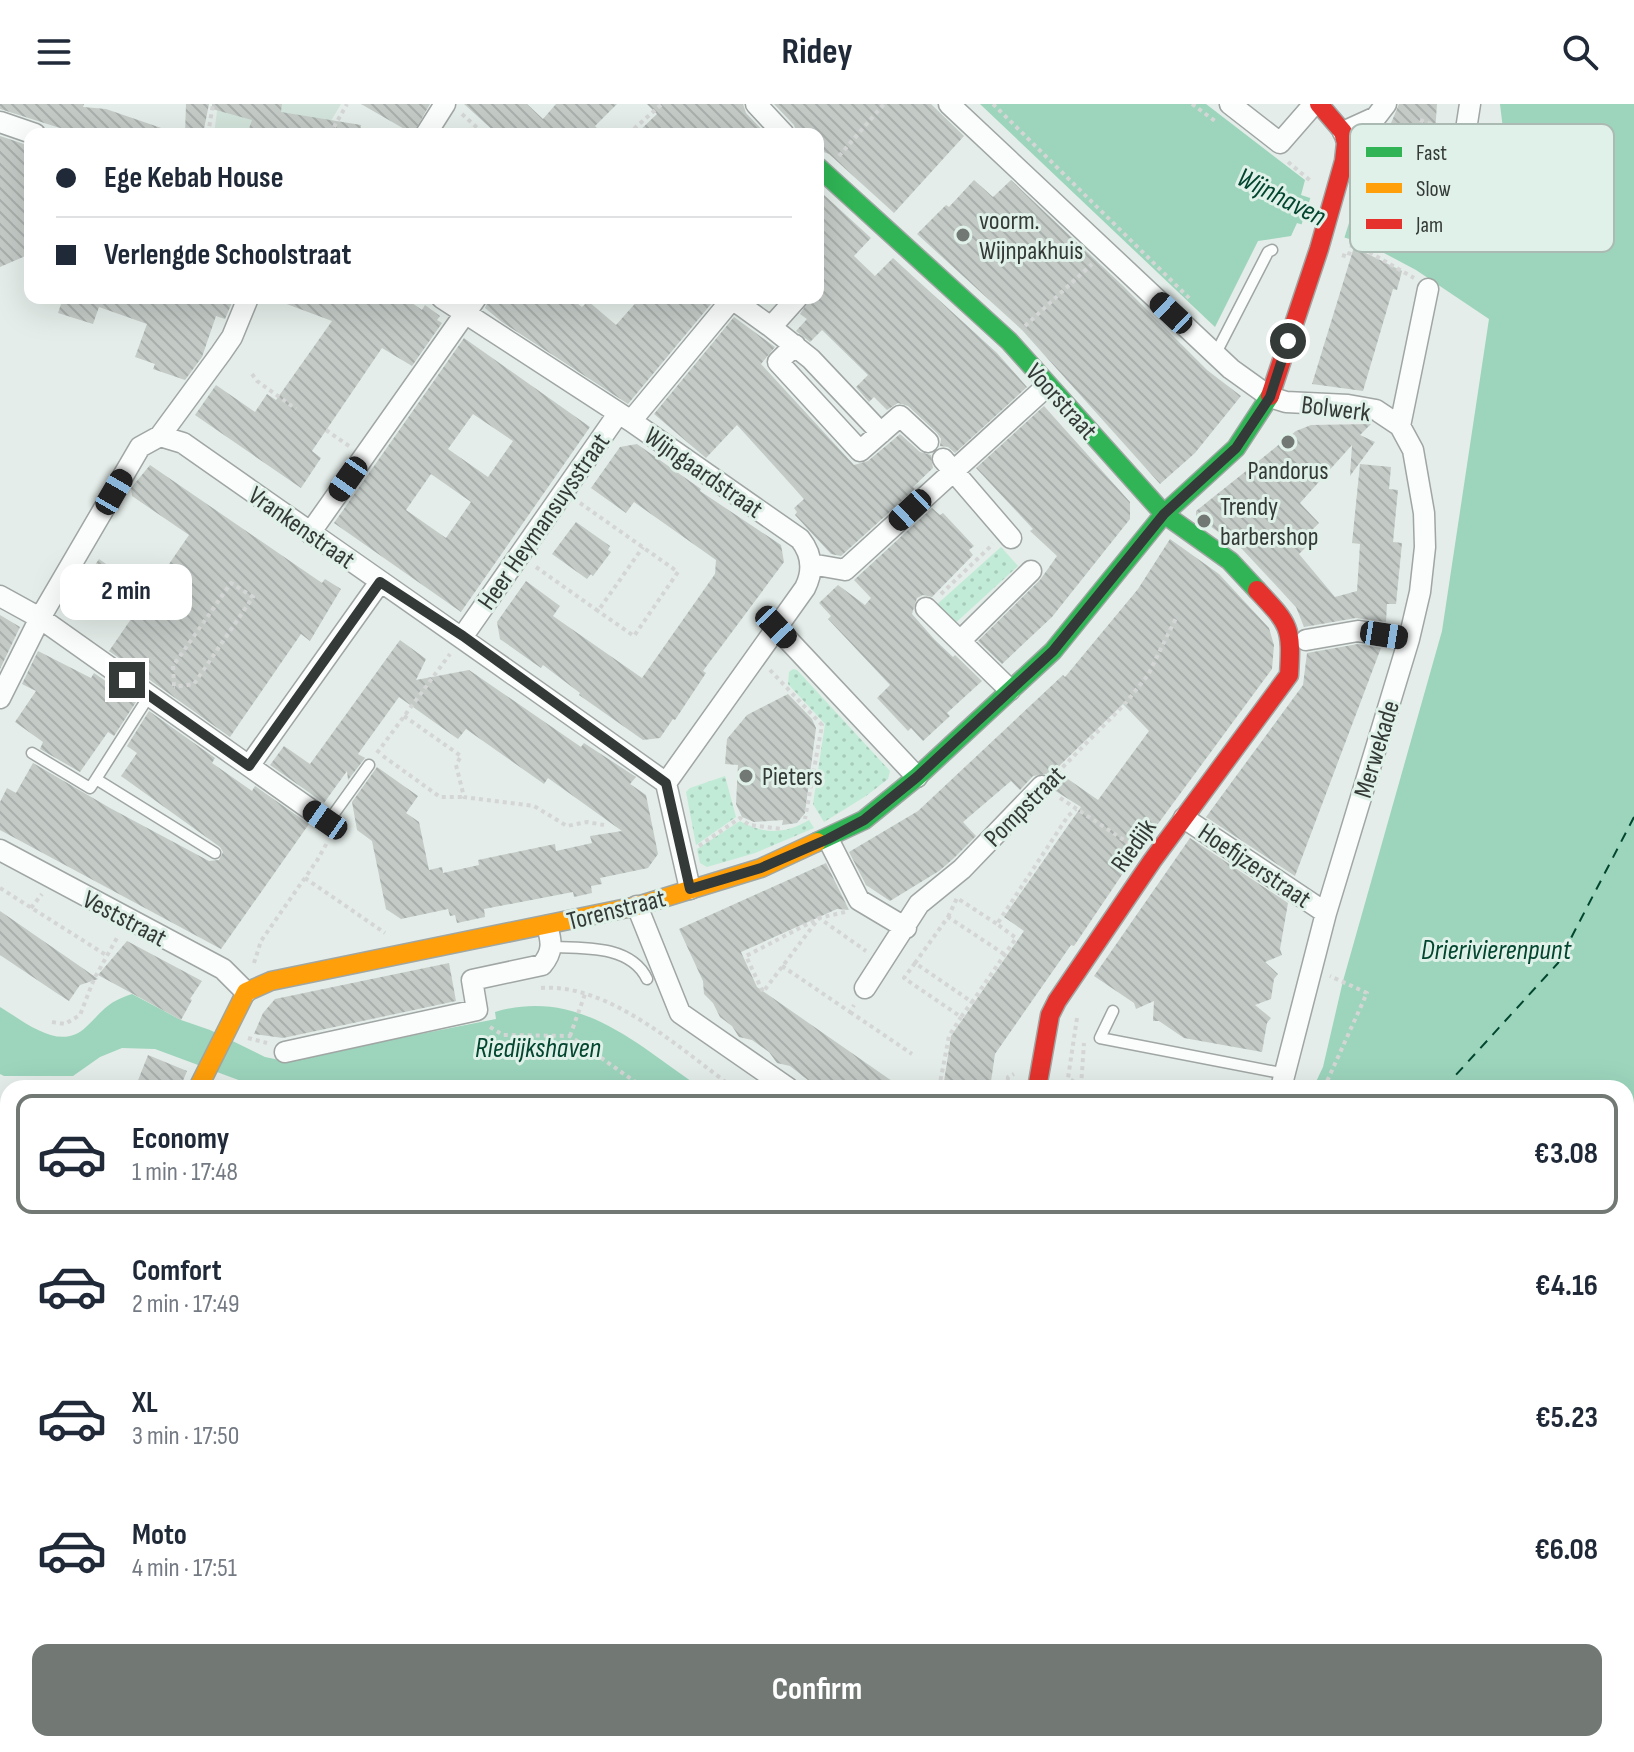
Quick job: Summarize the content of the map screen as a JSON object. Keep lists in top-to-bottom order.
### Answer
{
  "streets": {
    "street": [
      "Voorstraat",
      "Bolwerk",
      "Wijngaardstraat",
      "Heer Heymansuysstraat",
      "Vrankenstraat",
      "Merwekade",
      "Pompstraat",
      "Riedijk",
      "Hoefijzerstraat",
      "Torenstraat",
      "Veststraat"
    ]
  },
  "crossings": [
    ["Voorstraat", "Riedijk"],
    ["Voorstraat", "Torenstraat"],
    ["Bolwerk", "Merwekade"],
    ["Bolwerk", "Torenstraat"],
    ["Wijngaardstraat", "Heer Heymansuysstraat"],
    ["Heer Heymansuysstraat", "Vrankenstraat"],
    ["Merwekade", "Hoefijzerstraat"],
    ["Riedijk", "Hoefijzerstraat"],
    ["Torenstraat", "Veststraat"]
  ],
  "water": ["Wijnhaven", "Drierivierenpunt", "Riedijkshaven"],
  "places": [
    "voorm. Wijnpakhuis",
    "Pandorus",
    "Trendy barbershop",
    "Pieters"
  ],
  "legend": ["Fast", "Slow", "Jam"],
  "page": {
    "header": "Ridey",
    "banner": ["Ege Kebab House", "Verlengde Schoolstraat"],
    "bubble": "2 min",
    "list": [
      {
        "name": "Economy",
        "note": "1 min · 17:48",
        "value": "€3.08"
      },
      {
        "name": "Comfort",
        "note": "2 min · 17:49",
        "value": "€4.16"
      },
      {
        "name": "XL",
        "note": "3 min · 17:50",
        "value": "€5.23"
      },
      {
        "name": "Moto",
        "note": "4 min · 17:51",
        "value": "€6.08"
      }
    ],
    "buttons": "Confirm"
  }
}
